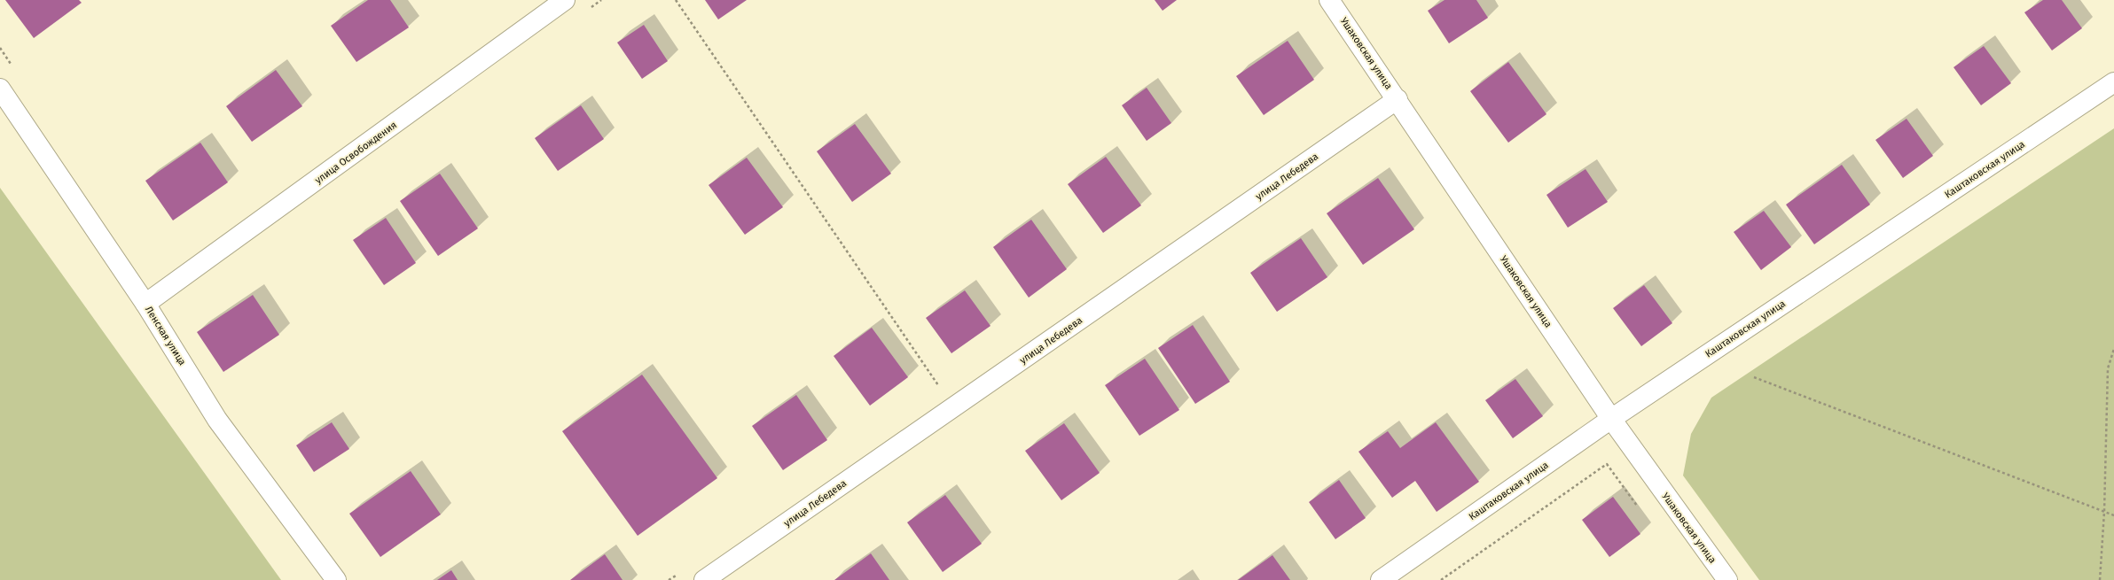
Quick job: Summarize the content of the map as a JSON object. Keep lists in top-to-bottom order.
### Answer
{
  "streets": {
    "street": [
      "Ушаковская улица",
      "улица Освобождения",
      "Каштаковская улица",
      "улица Лебедева",
      "Ленская улица"
    ]
  },
  "crossings": [
    ["Ушаковская улица", "Каштаковская улица"],
    ["Ушаковская улица", "улица Лебедева"],
    ["улица Освобождения", "Ленская улица"]
  ]
}
